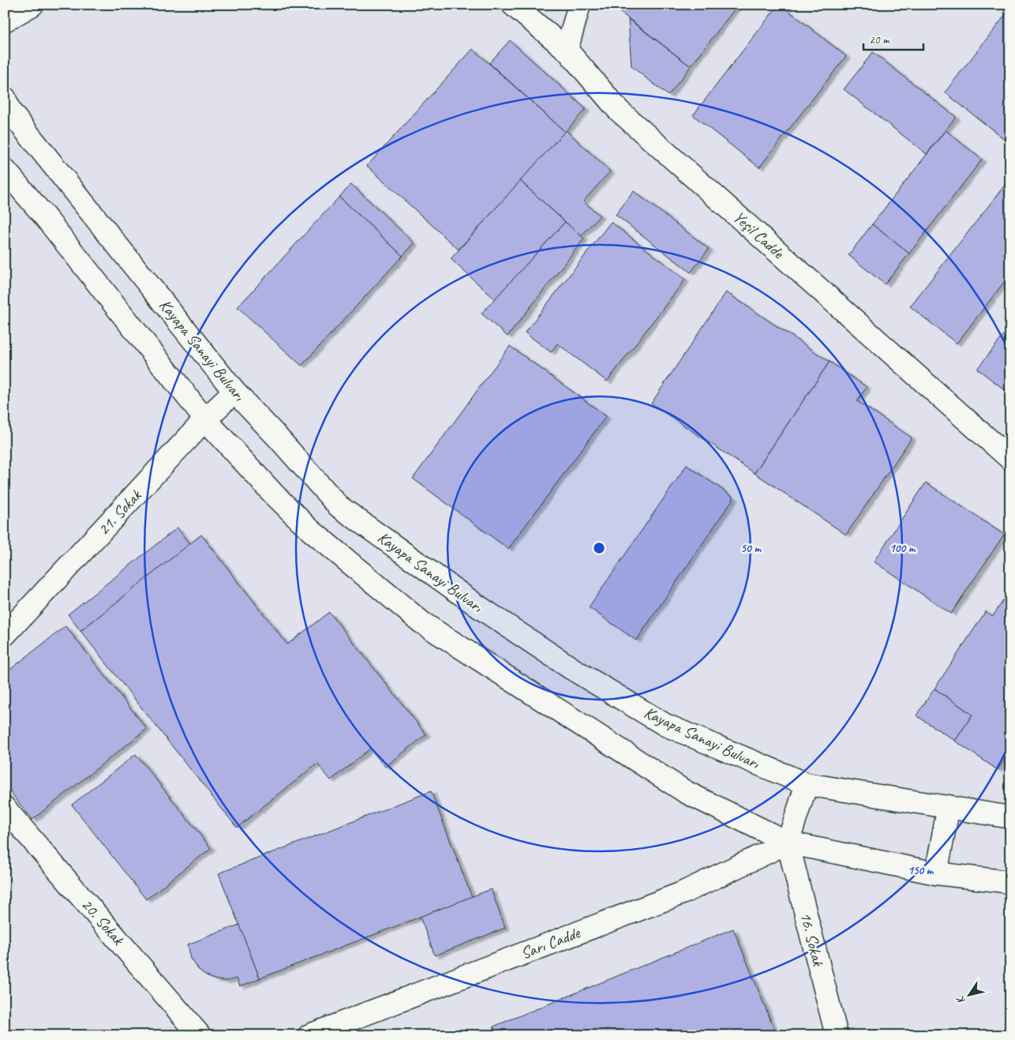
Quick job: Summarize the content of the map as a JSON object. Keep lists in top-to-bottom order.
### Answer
{
  "streets": {
    "main road": [
      "Yeşil Cadde",
      "Kayapa Sanayi Bulvarı",
      "21. Sokak",
      "20. Sokak",
      "16. Sokak",
      "Sarı Cadde"
    ]
  },
  "crossings": [
    ["Kayapa Sanayi Bulvarı", "21. Sokak"],
    ["16. Sokak", "Sarı Cadde"]
  ],
  "scale_bar": "20 m",
  "north": "bottom left",
  "rings": ["50 m", "100 m", "150 m"]
}
